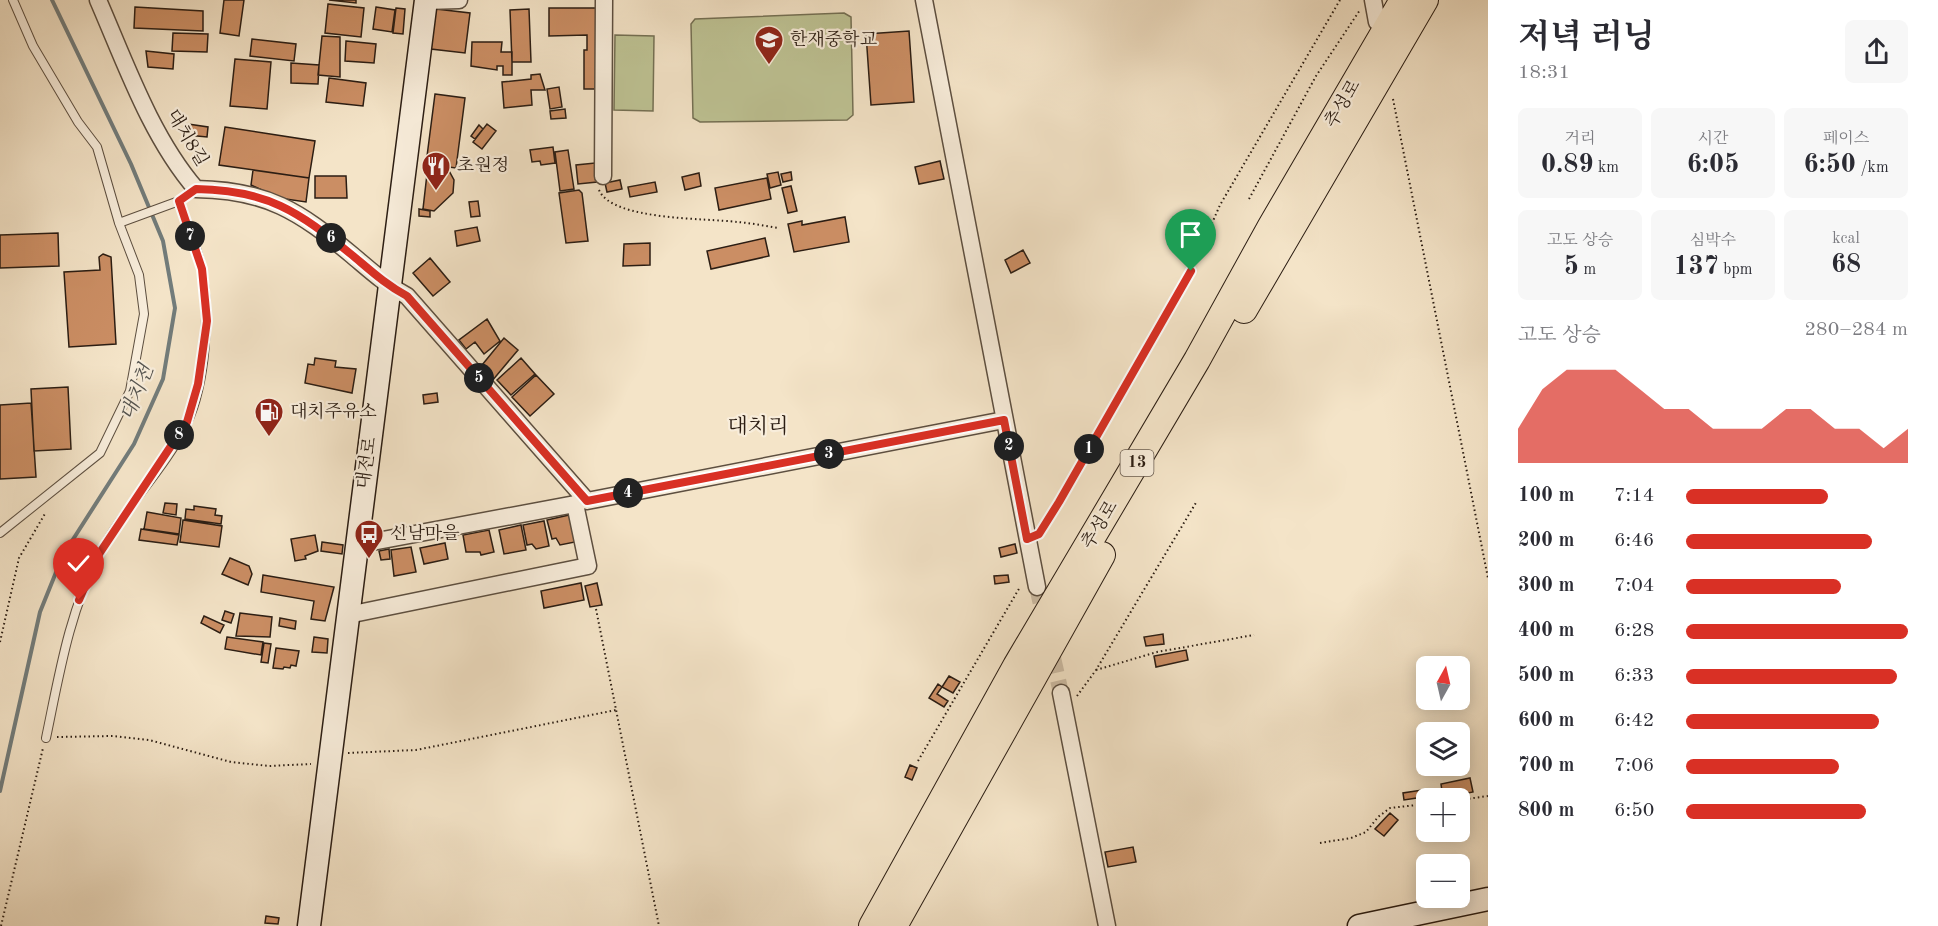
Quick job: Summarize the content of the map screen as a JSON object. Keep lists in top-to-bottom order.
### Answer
{
  "streets": {
    "main road": ["추성로", "13"],
    "street": ["대치8길", "대전로"]
  },
  "crossings": [
    ["대치8길", "대전로"]
  ],
  "districts": ["대치리"],
  "water": ["대치천"],
  "places": {
    "school or university": ["한재중학교"],
    "restaurant": ["초원정"],
    "fuel station": ["대치주유소"],
    "bus stop": ["신남마을"]
  },
  "north": "top",
  "page": {
    "heading": ["저녁 러닝", "18:31"],
    "stats": [
      ["거리", "0.89 km"],
      ["시간", "6:05"],
      ["페이스", "6:50 /km"],
      ["고도 상승", "5 m"],
      ["심박수", "137 bpm"],
      ["kcal", "68"]
    ],
    "pins": [
      "7",
      "6",
      "5",
      "8",
      "2",
      "1",
      "3",
      "4"
    ],
    "chart": ["고도 상승", "280–284 m"],
    "list": [
      {
        "name": "100 m",
        "note": "7:14"
      },
      {
        "name": "200 m",
        "note": "6:46"
      },
      {
        "name": "300 m",
        "note": "7:04"
      },
      {
        "name": "400 m",
        "note": "6:28"
      },
      {
        "name": "500 m",
        "note": "6:33"
      },
      {
        "name": "600 m",
        "note": "6:42"
      },
      {
        "name": "700 m",
        "note": "7:06"
      },
      {
        "name": "800 m",
        "note": "6:50"
      }
    ],
    "map_buttons": ["+", "−"]
  }
}
